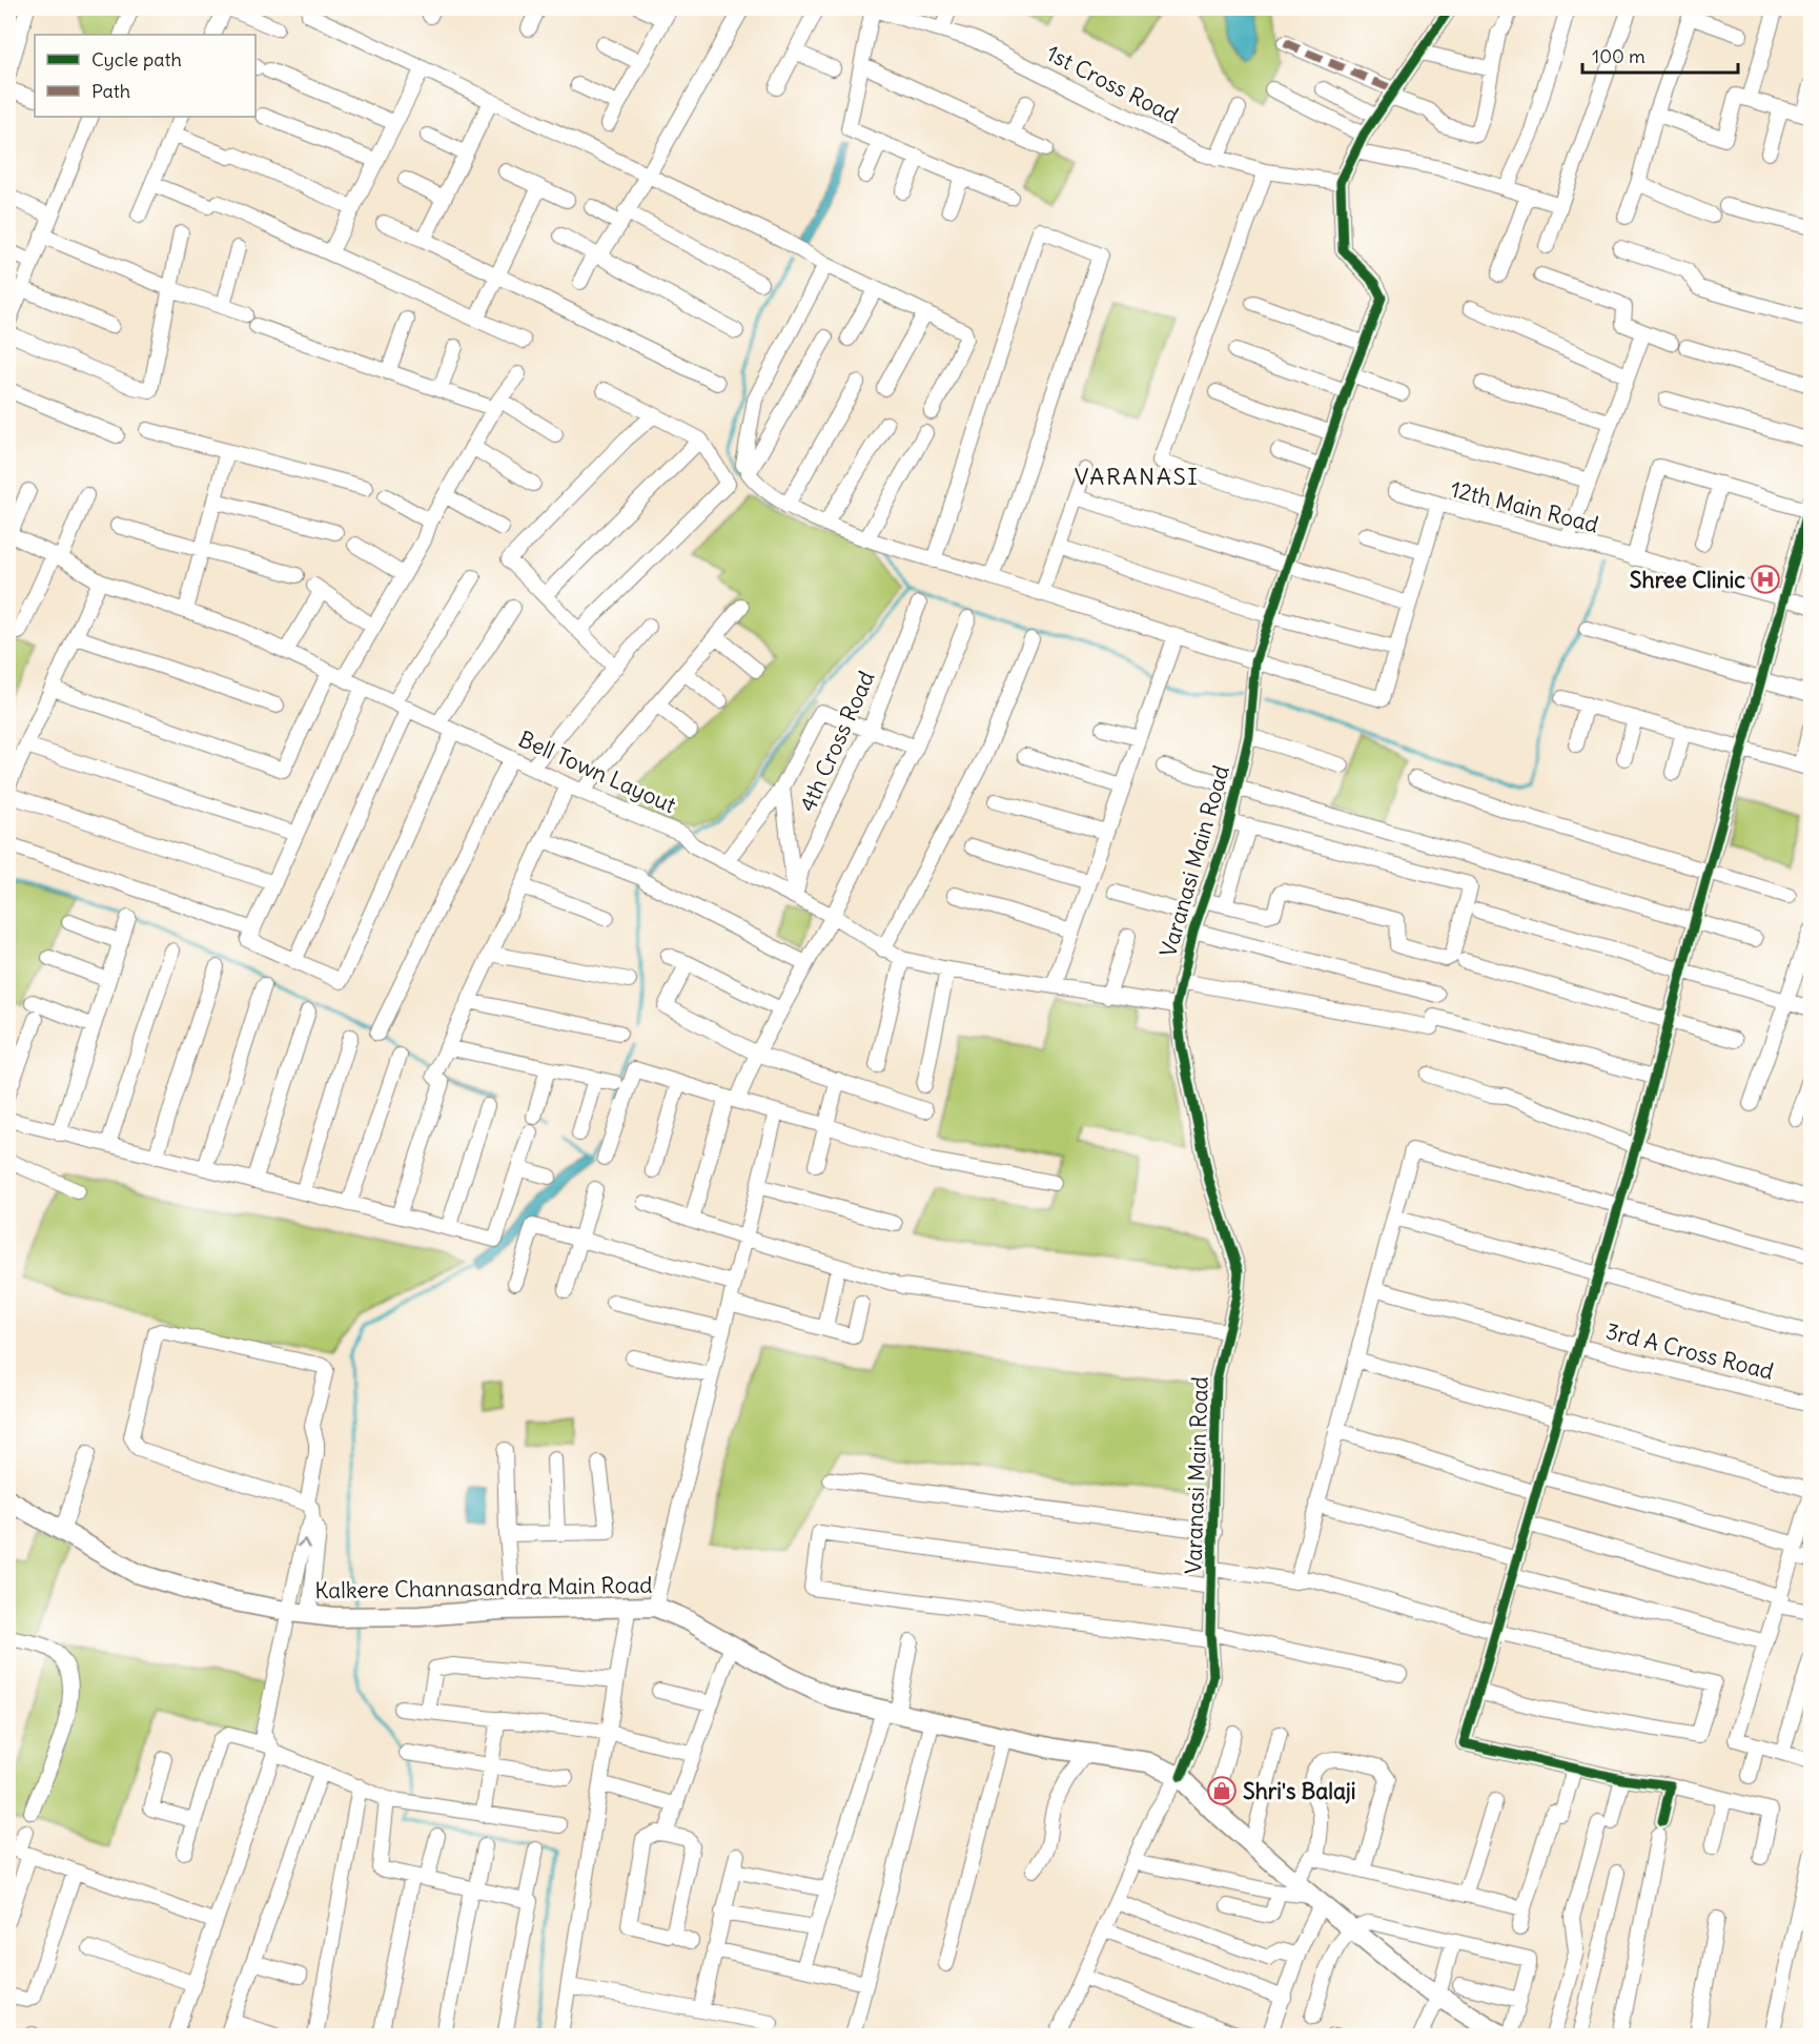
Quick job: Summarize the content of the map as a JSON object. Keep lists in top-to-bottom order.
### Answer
{
  "streets": {
    "main road": ["Kalkere Channasandra Main Road"],
    "street": [
      "1st Cross Road",
      "12th Main Road",
      "4th Cross Road",
      "Bell Town Layout",
      "Varanasi Main Road",
      "3rd A Cross Road"
    ]
  },
  "crossings": [
    ["1st Cross Road", "Varanasi Main Road"],
    ["12th Main Road", "Varanasi Main Road"],
    ["4th Cross Road", "Bell Town Layout"],
    ["Bell Town Layout", "Varanasi Main Road"],
    ["Varanasi Main Road", "Kalkere Channasandra Main Road"]
  ],
  "districts": ["VARANASI"],
  "places": {
    "hospital": ["Shree Clinic"],
    "shop": ["Shri's Balaji"]
  },
  "legend": ["Cycle path", "Path"],
  "scale_bar": "100 m"
}
